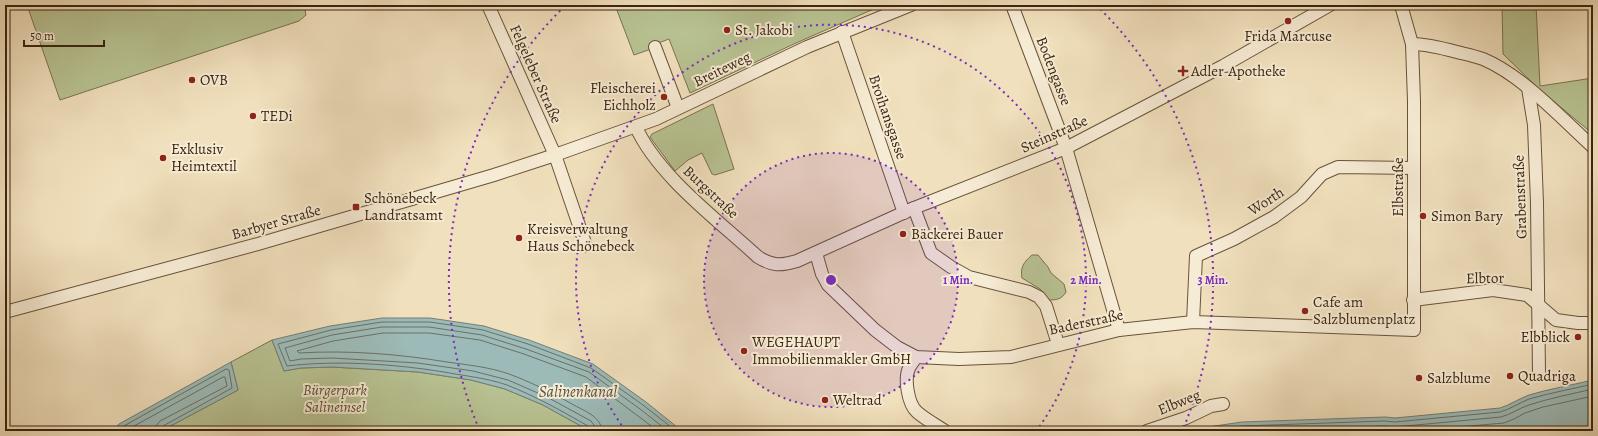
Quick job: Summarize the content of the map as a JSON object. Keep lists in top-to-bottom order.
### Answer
{
  "streets": {
    "street": [
      "Breiteweg",
      "Bodengasse",
      "Felgeleber Straße",
      "Broihansgasse",
      "Steinstraße",
      "Elbstraße",
      "Burgstraße",
      "Grabenstraße",
      "Worth",
      "Barbyer Straße",
      "Elbtor",
      "Baderstraße",
      "Elbweg"
    ]
  },
  "crossings": [
    ["Breiteweg", "Broihansgasse"],
    ["Breiteweg", "Burgstraße"],
    ["Breiteweg", "Barbyer Straße"],
    ["Bodengasse", "Steinstraße"],
    ["Bodengasse", "Baderstraße"],
    ["Felgeleber Straße", "Barbyer Straße"],
    ["Broihansgasse", "Steinstraße"],
    ["Broihansgasse", "Baderstraße"],
    ["Steinstraße", "Burgstraße"],
    ["Steinstraße", "Baderstraße"],
    ["Elbstraße", "Worth"],
    ["Elbstraße", "Elbtor"],
    ["Elbstraße", "Baderstraße"],
    ["Burgstraße", "Barbyer Straße"],
    ["Grabenstraße", "Elbtor"],
    ["Worth", "Baderstraße"]
  ],
  "water": ["Salinenkanal"],
  "parks": ["Bürgerpark Salineinsel"],
  "places": {
    "other": [
      "Frida Marcuse",
      "St. Jakobi",
      "OVB",
      "Fleischerei Eichholz",
      "TEDi",
      "Exklusiv Heimtextil",
      "Simon Bary",
      "Bäckerei Bauer",
      "Kreisverwaltung Haus Schönebeck",
      "Cafe am Salzblumenplatz",
      "Elbblick",
      "WEGEHAUPT Immobilienmakler GmbH",
      "Quadriga",
      "Salzblume",
      "Weltrad"
    ],
    "health": ["Adler-Apotheke"],
    "transit": ["Schönebeck Landratsamt"]
  },
  "scale_bar": "50 m",
  "rings": ["1 Min.", "2 Min.", "3 Min."]
}
